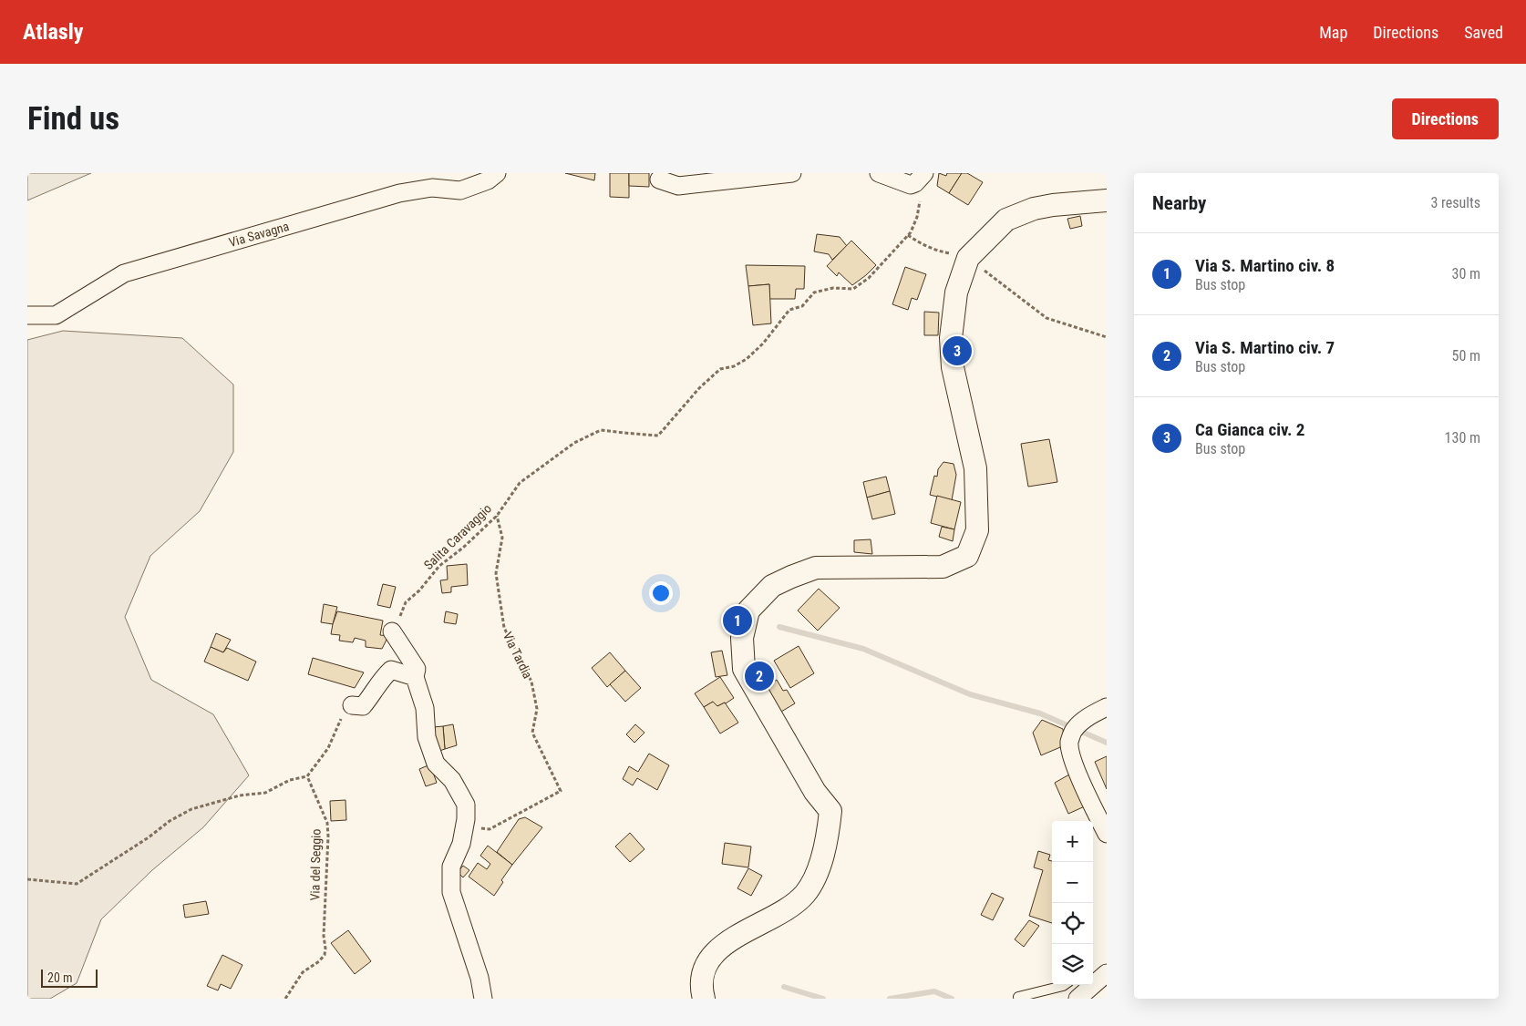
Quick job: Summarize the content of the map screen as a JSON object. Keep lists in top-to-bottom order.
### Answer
{
  "streets": {
    "street": ["Via Savagna"],
    "path": ["Salita Caravaggio", "Via Tardia", "Via del Seggio"]
  },
  "crossings": [
    ["Salita Caravaggio", "Via Tardia"]
  ],
  "scale_bar": "20 m",
  "page": {
    "header": "Atlasly",
    "nav": ["Map", "Directions", "Saved"],
    "buttons": "Directions",
    "title": "Find us",
    "heading": ["Nearby", "3 results"],
    "list": [
      {
        "mark": "1",
        "name": "Via S. Martino civ. 8",
        "note": "Bus stop",
        "value": "30 m"
      },
      {
        "mark": "2",
        "name": "Via S. Martino civ. 7",
        "note": "Bus stop",
        "value": "50 m"
      },
      {
        "mark": "3",
        "name": "Ca Gianca civ. 2",
        "note": "Bus stop",
        "value": "130 m"
      }
    ],
    "pins": ["3", "1", "2"],
    "map_buttons": ["+", "−"],
    "scale": "20 m"
  }
}
